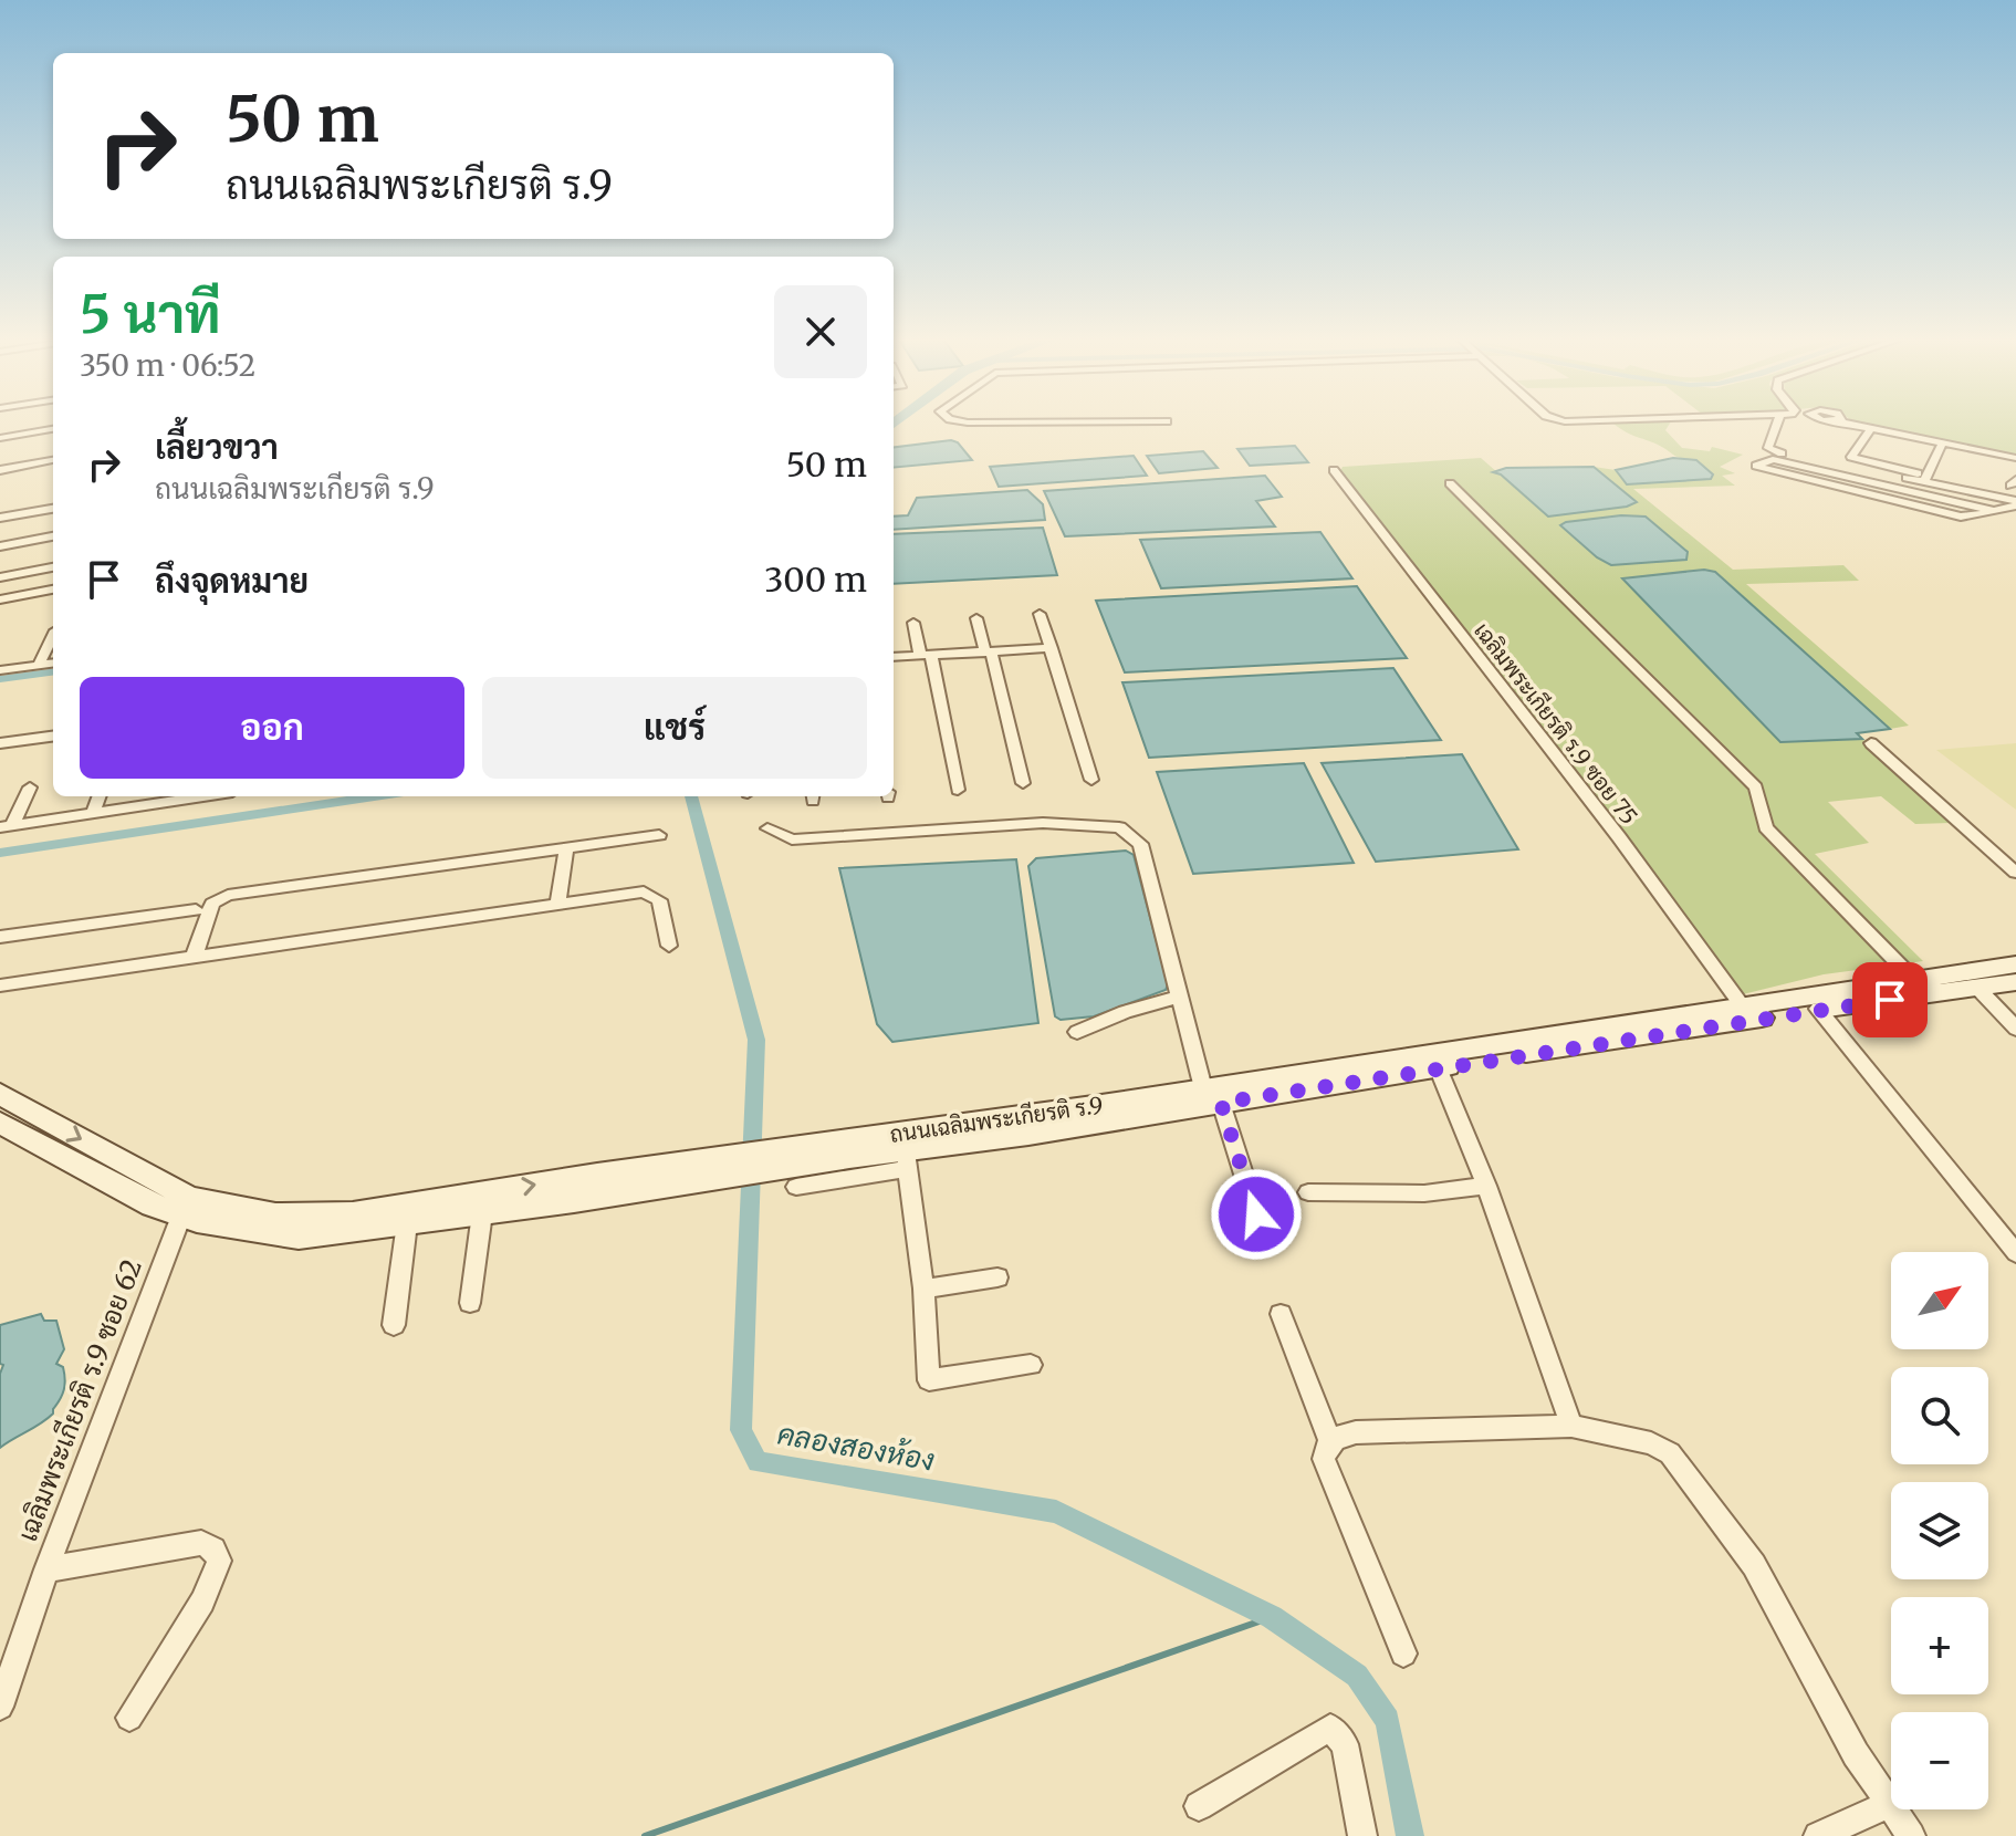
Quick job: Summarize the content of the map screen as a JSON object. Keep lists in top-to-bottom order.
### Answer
{
  "streets": {
    "main road": ["ถนนเฉลิมพระเกียรติ ร.9"],
    "street": ["เฉลิมพระเกียรติ ร.9 ซอย 75", "เฉลิมพระเกียรติ ร.9 ซอย 62"]
  },
  "crossings": [
    ["เฉลิมพระเกียรติ ร.9 ซอย 75", "ถนนเฉลิมพระเกียรติ ร.9"],
    ["ถนนเฉลิมพระเกียรติ ร.9", "เฉลิมพระเกียรติ ร.9 ซอย 62"]
  ],
  "water": ["คลองสองห้อง"],
  "north": "top right",
  "page": {
    "turn": ["50 m", "ถนนเฉลิมพระเกียรติ ร.9"],
    "heading": ["5 นาที", "350 m · 06:52"],
    "list": [
      {
        "name": "เลี้ยวขวา",
        "note": "ถนนเฉลิมพระเกียรติ ร.9",
        "value": "50 m"
      },
      {
        "name": "ถึงจุดหมาย",
        "value": "300 m"
      }
    ],
    "buttons": ["ออก", "แชร์"],
    "map_buttons": ["+", "−"]
  }
}
